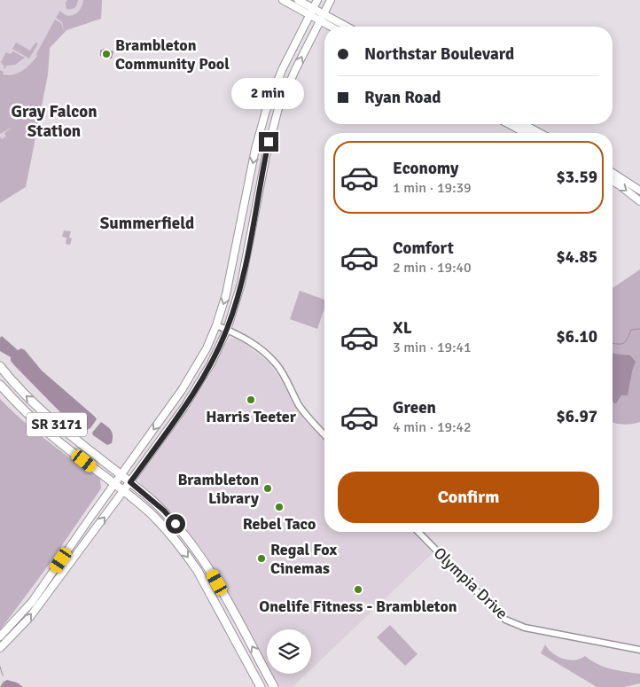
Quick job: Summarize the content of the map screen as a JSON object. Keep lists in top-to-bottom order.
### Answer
{
  "streets": {
    "main road": ["SR 3171"],
    "street": ["Olympia Drive"]
  },
  "districts": ["Gray Falcon Station", "Summerfield"],
  "places": [
    "Brambleton Community Pool",
    "Harris Teeter",
    "Brambleton Library",
    "Rebel Taco",
    "Regal Fox Cinemas",
    "Onelife Fitness - Brambleton"
  ],
  "page": {
    "banner": ["Northstar Boulevard", "Ryan Road"],
    "bubble": "2 min",
    "list": [
      {
        "name": "Economy",
        "note": "1 min · 19:39",
        "value": "$3.59"
      },
      {
        "name": "Comfort",
        "note": "2 min · 19:40",
        "value": "$4.85"
      },
      {
        "name": "XL",
        "note": "3 min · 19:41",
        "value": "$6.10"
      },
      {
        "name": "Green",
        "note": "4 min · 19:42",
        "value": "$6.97"
      }
    ],
    "buttons": "Confirm"
  }
}
